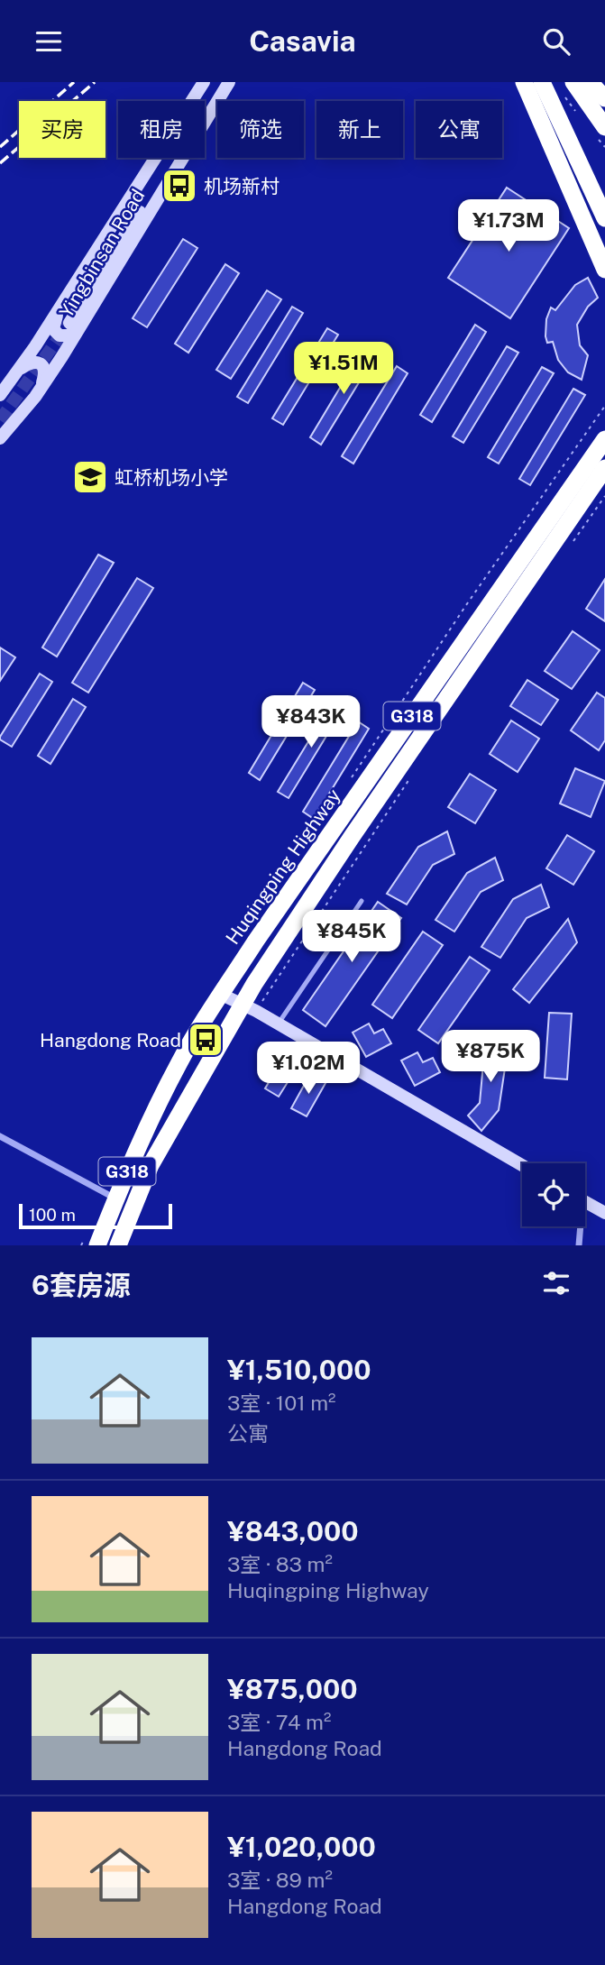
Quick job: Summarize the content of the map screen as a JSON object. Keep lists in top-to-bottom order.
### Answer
{
  "streets": {
    "highway": ["G318", "Huqingping Highway"],
    "main road": ["Yingbinsan Road"]
  },
  "places": {
    "bus stop": ["机场新村", "Hangdong Road"],
    "school or university": ["虹桥机场小学"]
  },
  "scale_bar": "100 m",
  "page": {
    "header": "Casavia",
    "chip": [
      "买房",
      "租房",
      "筛选",
      "新上",
      "公寓"
    ],
    "price": [
      "¥1.73M",
      "¥1.51M",
      "¥843K",
      "¥845K",
      "¥875K",
      "¥1.02M"
    ],
    "scale": "100 m",
    "heading": "6套房源",
    "list": [
      {
        "name": "¥1,510,000",
        "note": "3室 · 101 m² · 公寓"
      },
      {
        "name": "¥843,000",
        "note": "3室 · 83 m² · Huqingping Highway"
      },
      {
        "name": "¥875,000",
        "note": "3室 · 74 m² · Hangdong Road"
      },
      {
        "name": "¥1,020,000",
        "note": "3室 · 89 m² · Hangdong Road"
      }
    ]
  }
}
